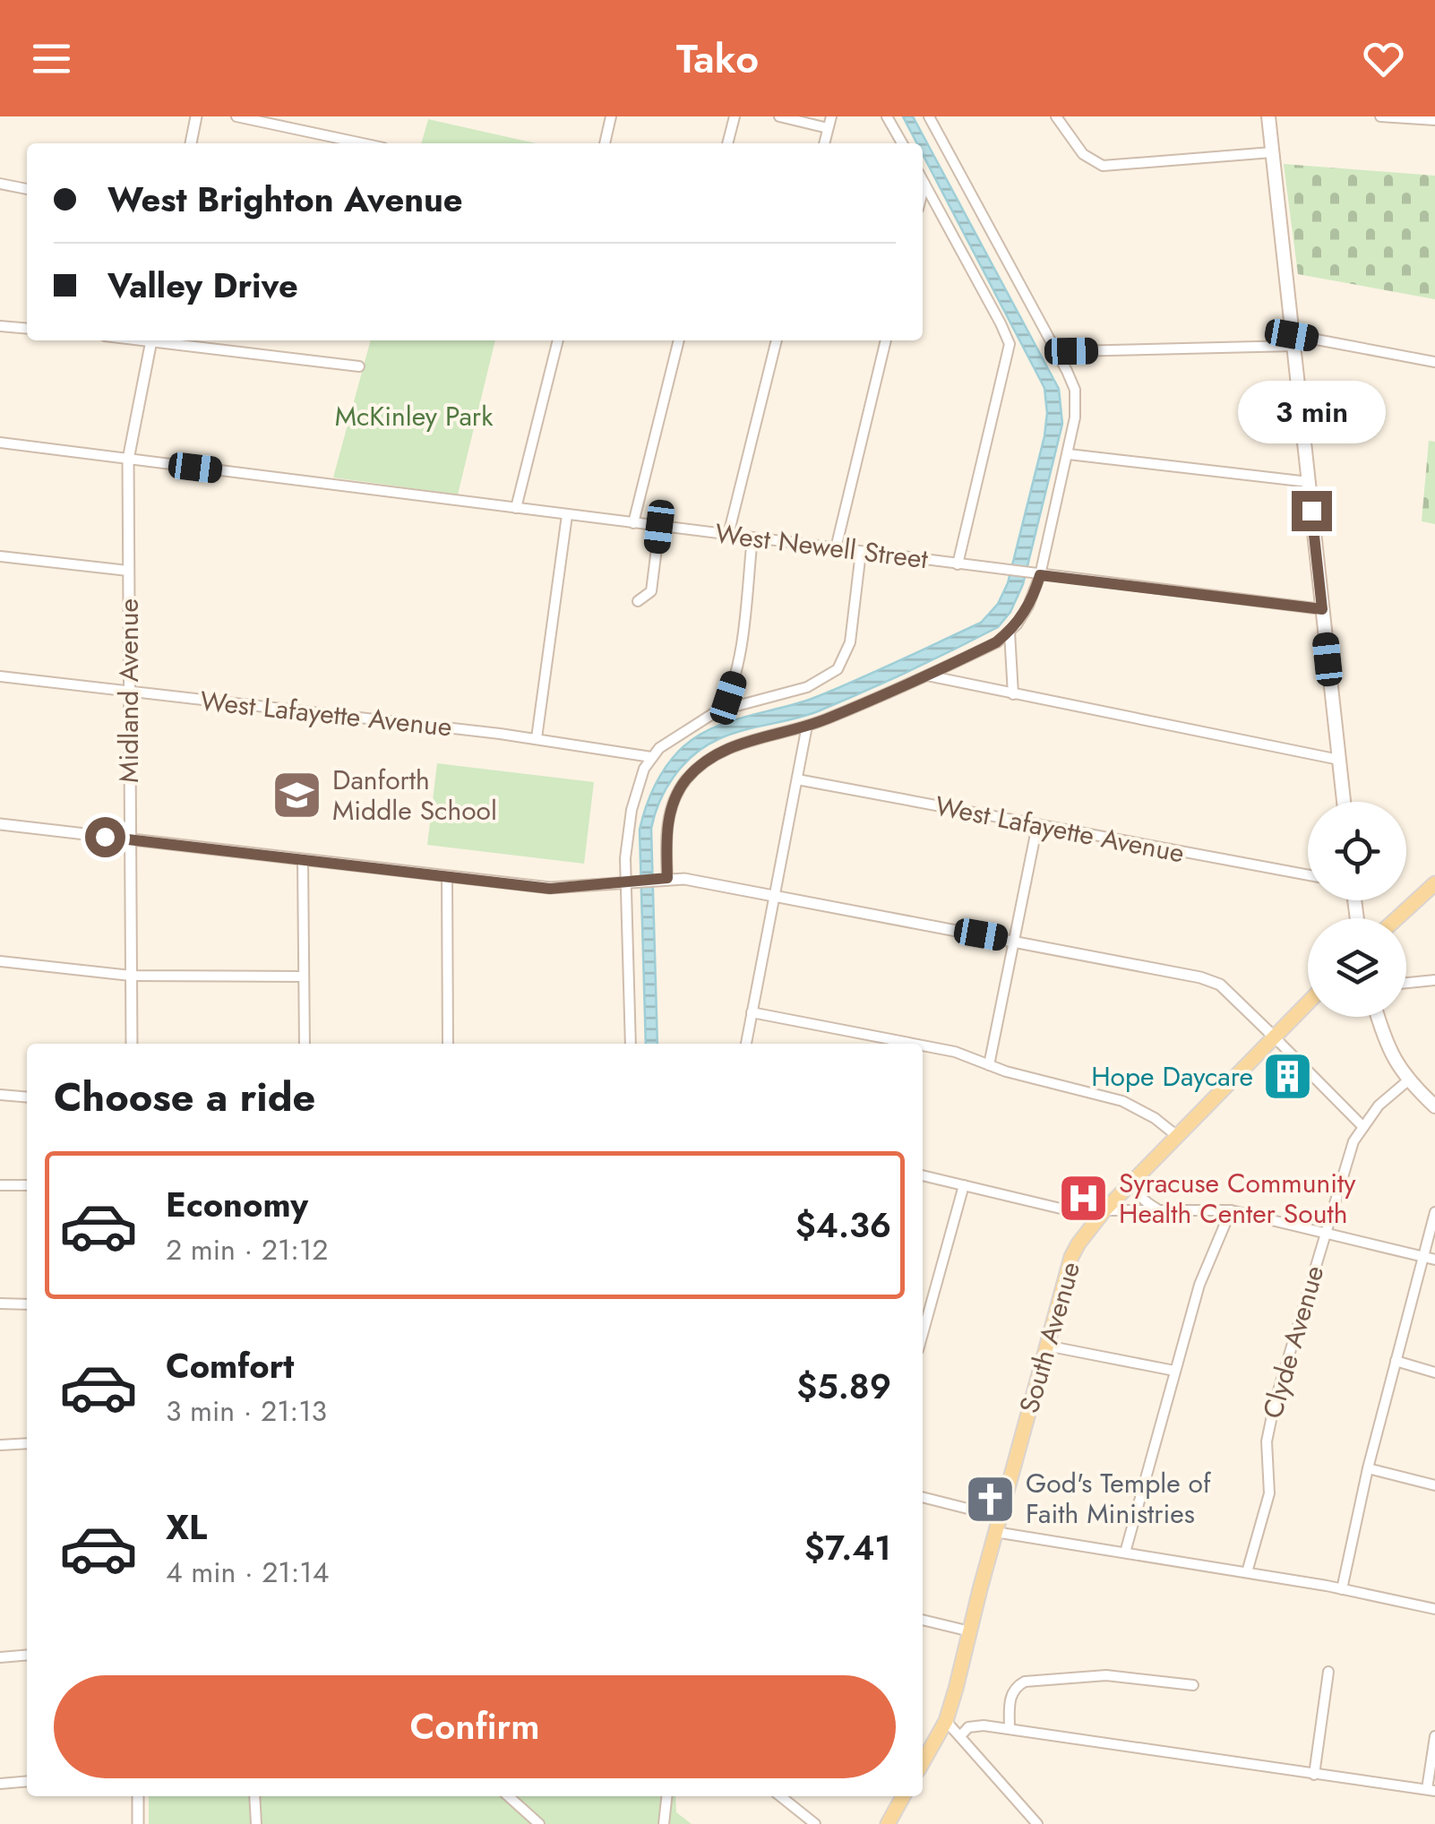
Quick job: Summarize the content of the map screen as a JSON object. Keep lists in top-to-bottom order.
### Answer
{
  "streets": {
    "main road": ["South Avenue"],
    "street": [
      "West Newell Street",
      "Midland Avenue",
      "West Lafayette Avenue",
      "Clyde Avenue"
    ]
  },
  "crossings": [
    ["West Newell Street", "Midland Avenue"],
    ["Midland Avenue", "West Lafayette Avenue"]
  ],
  "parks": ["McKinley Park"],
  "places": {
    "school or university": ["Danforth Middle School"],
    "building": ["Hope Daycare"],
    "hospital": ["Syracuse Community Health Center South"],
    "church": ["God's Temple of Faith Ministries"]
  },
  "page": {
    "header": "Tako",
    "banner": ["West Brighton Avenue", "Valley Drive"],
    "bubble": "3 min",
    "heading": "Choose a ride",
    "list": [
      {
        "name": "Economy",
        "note": "2 min · 21:12",
        "value": "$4.36"
      },
      {
        "name": "Comfort",
        "note": "3 min · 21:13",
        "value": "$5.89"
      },
      {
        "name": "XL",
        "note": "4 min · 21:14",
        "value": "$7.41"
      }
    ],
    "buttons": "Confirm"
  }
}
